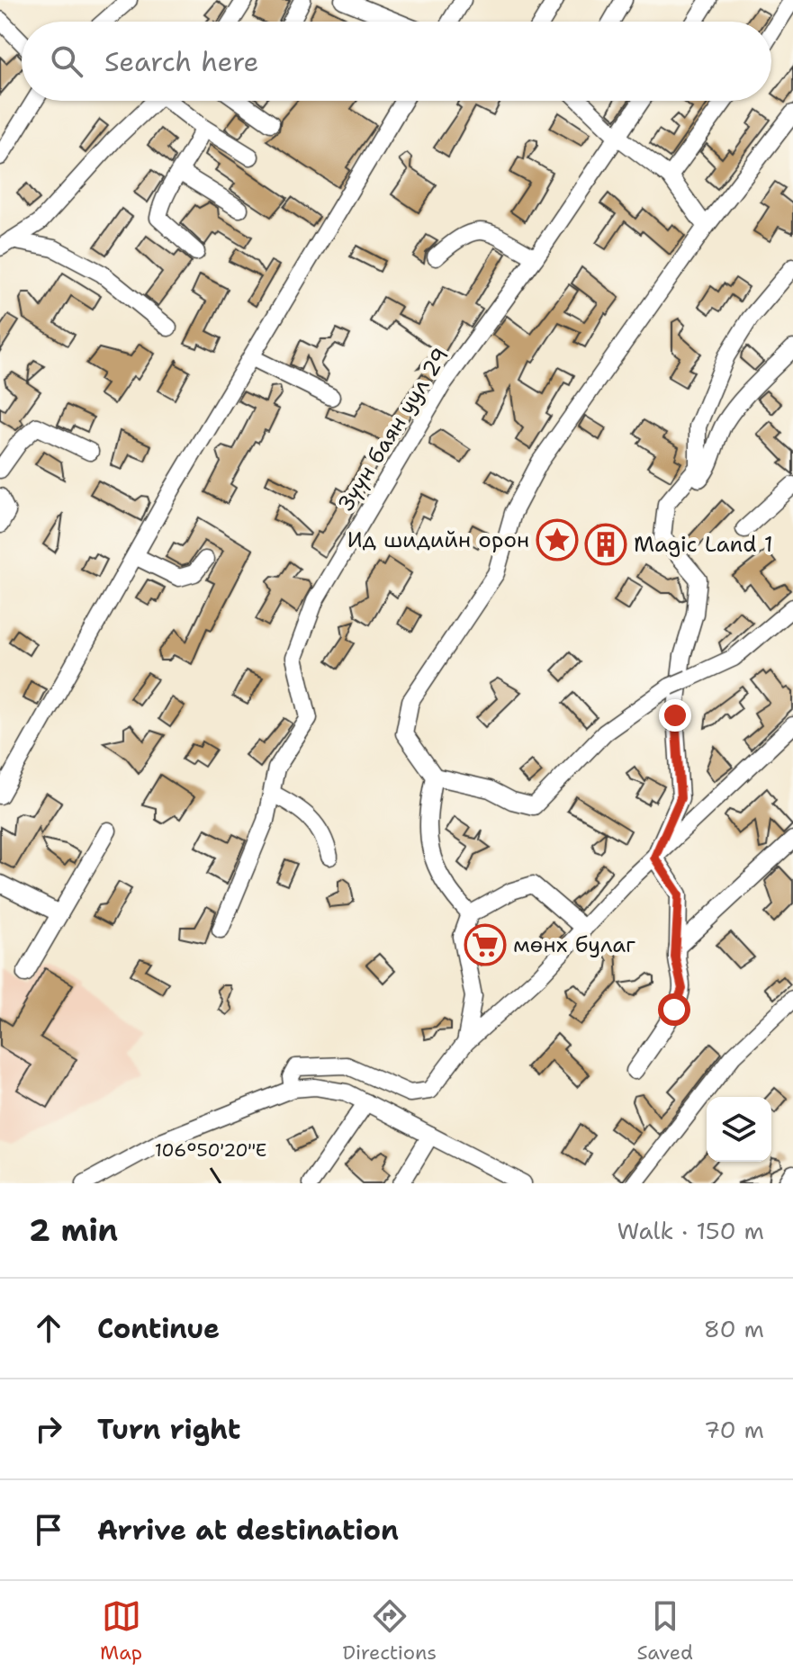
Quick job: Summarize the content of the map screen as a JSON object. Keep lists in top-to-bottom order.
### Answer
{
  "streets": {
    "street": ["Зүүн баян уул 29"]
  },
  "places": {
    "place": ["Ид шидийн орон"],
    "building": ["Magic Land 1"],
    "supermarket": ["мөнх булаг"]
  },
  "page": {
    "search": "Search here",
    "heading": ["2 min", "Walk · 150 m"],
    "list": [
      ["Continue", "80 m"],
      ["Turn right", "70 m"],
      "Arrive at destination"
    ],
    "nav": ["Map", "Directions", "Saved"]
  },
  "coordinates": ["106°50'20\"E"]
}
